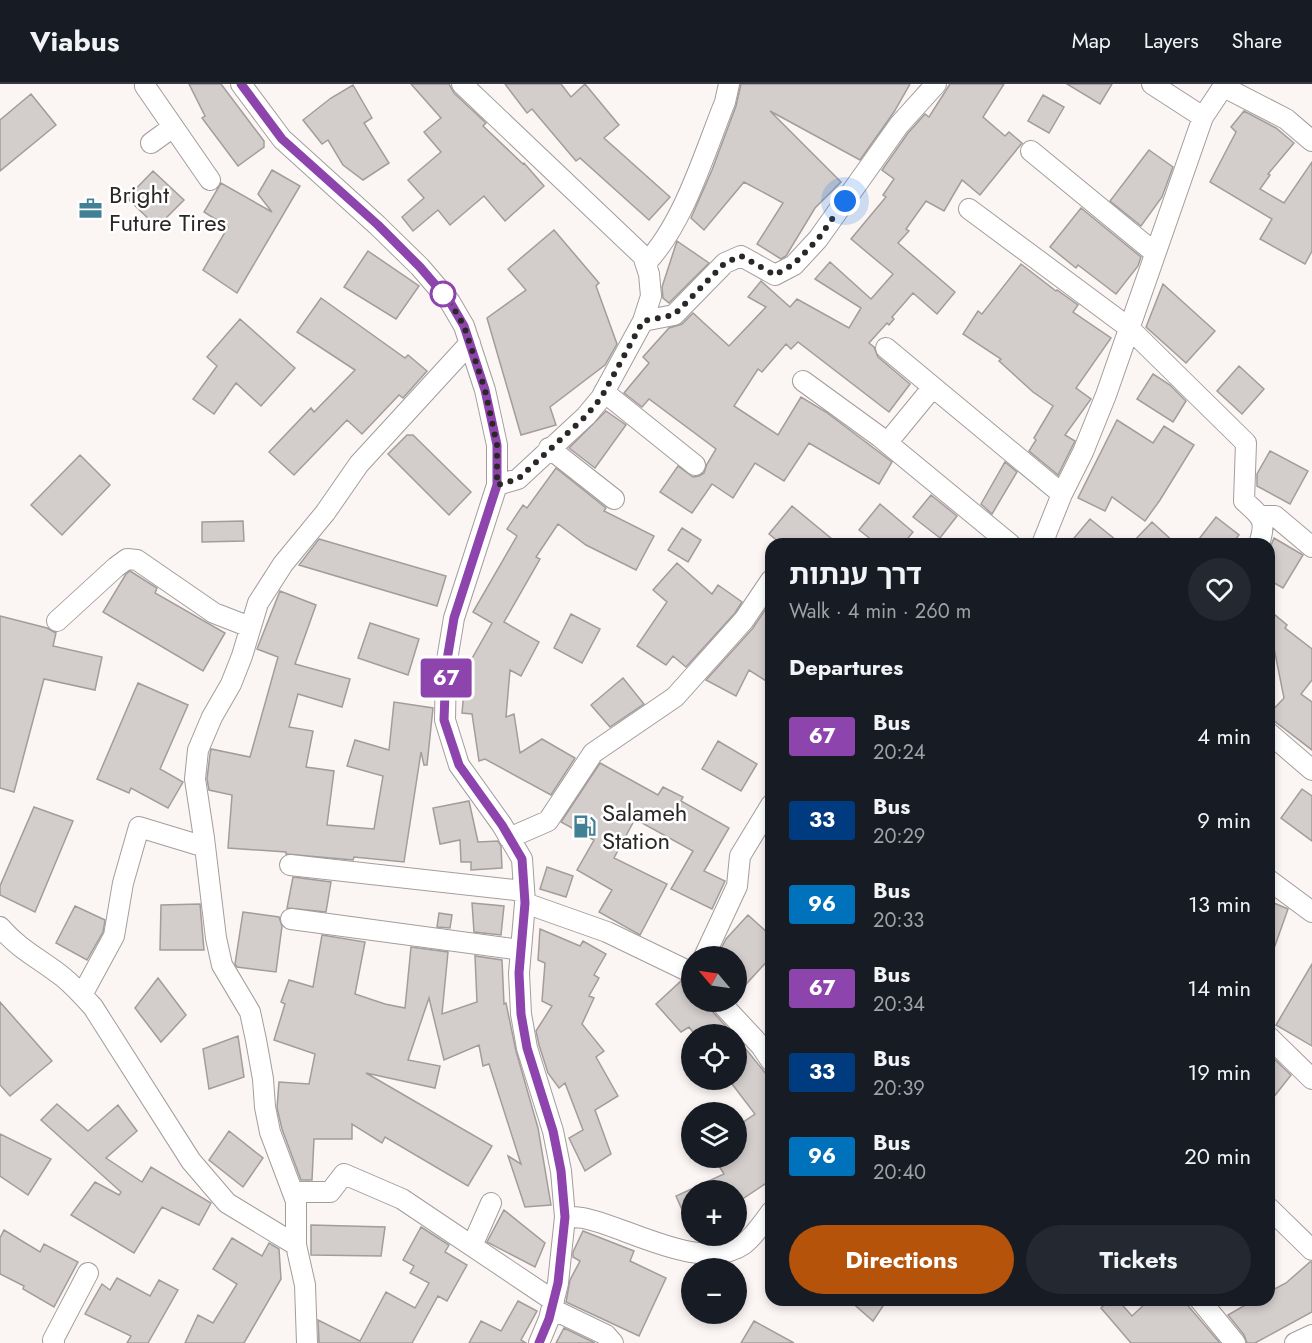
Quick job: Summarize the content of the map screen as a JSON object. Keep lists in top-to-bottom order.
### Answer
{
  "places": {
    "office": ["Bright Future Tires"],
    "fuel station": ["Salameh Station"]
  },
  "lines": ["bus line 67"],
  "north": "top left",
  "page": {
    "header": "Viabus",
    "nav": ["Map", "Layers", "Share"],
    "on_map": "67",
    "heading": [
      ["דרך ענתות", "Walk · 4 min · 260 m"],
      "Departures"
    ],
    "list": [
      {
        "mark": "67",
        "name": "Bus",
        "note": "20:24",
        "value": "4 min"
      },
      {
        "mark": "33",
        "name": "Bus",
        "note": "20:29",
        "value": "9 min"
      },
      {
        "mark": "96",
        "name": "Bus",
        "note": "20:33",
        "value": "13 min"
      },
      {
        "mark": "67",
        "name": "Bus",
        "note": "20:34",
        "value": "14 min"
      },
      {
        "mark": "33",
        "name": "Bus",
        "note": "20:39",
        "value": "19 min"
      },
      {
        "mark": "96",
        "name": "Bus",
        "note": "20:40",
        "value": "20 min"
      }
    ],
    "map_buttons": ["+", "−"],
    "buttons": ["Directions", "Tickets"]
  }
}
